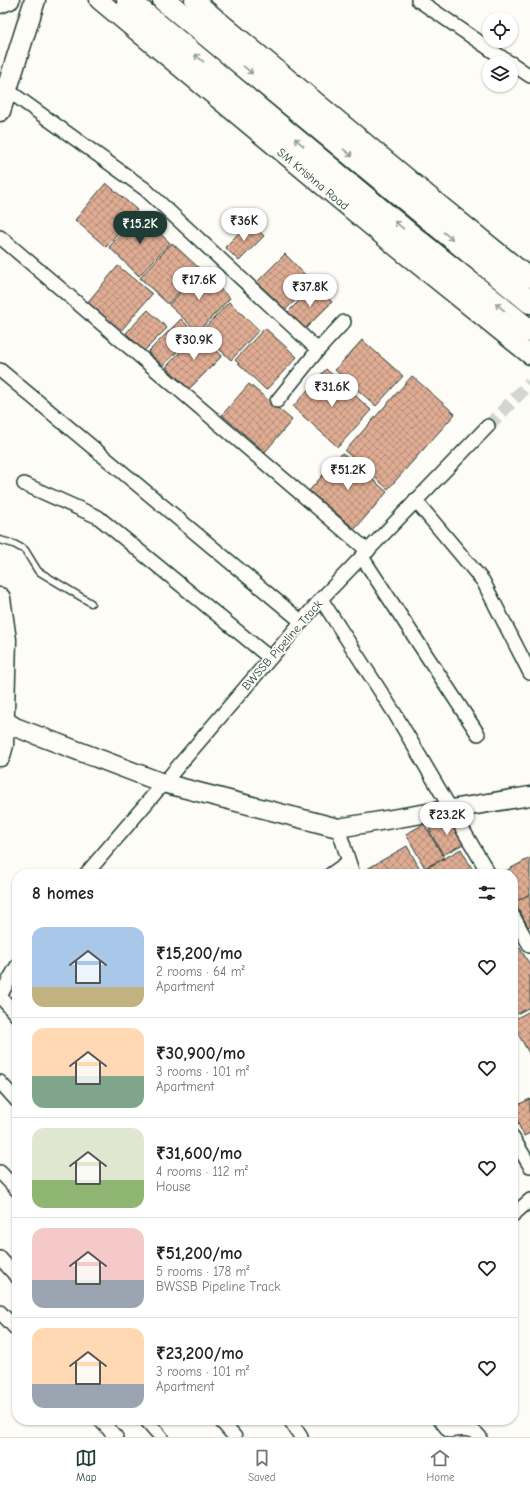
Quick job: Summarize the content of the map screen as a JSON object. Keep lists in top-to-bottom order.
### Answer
{
  "streets": {
    "highway": ["SM Krishna Road"],
    "street": ["BWSSB Pipeline Track"]
  },
  "page": {
    "price": [
      "₹36K",
      "₹15.2K",
      "₹17.6K",
      "₹37.8K",
      "₹30.9K",
      "₹31.6K",
      "₹51.2K",
      "₹23.2K"
    ],
    "heading": "8 homes",
    "list": [
      {
        "name": "₹15,200/mo",
        "note": "2 rooms · 64 m² · Apartment"
      },
      {
        "name": "₹30,900/mo",
        "note": "3 rooms · 101 m² · Apartment"
      },
      {
        "name": "₹31,600/mo",
        "note": "4 rooms · 112 m² · House"
      },
      {
        "name": "₹51,200/mo",
        "note": "5 rooms · 178 m² · BWSSB Pipeline Track"
      },
      {
        "name": "₹23,200/mo",
        "note": "3 rooms · 101 m² · Apartment"
      }
    ],
    "tabs": ["Map", "Saved", "Home"]
  }
}
